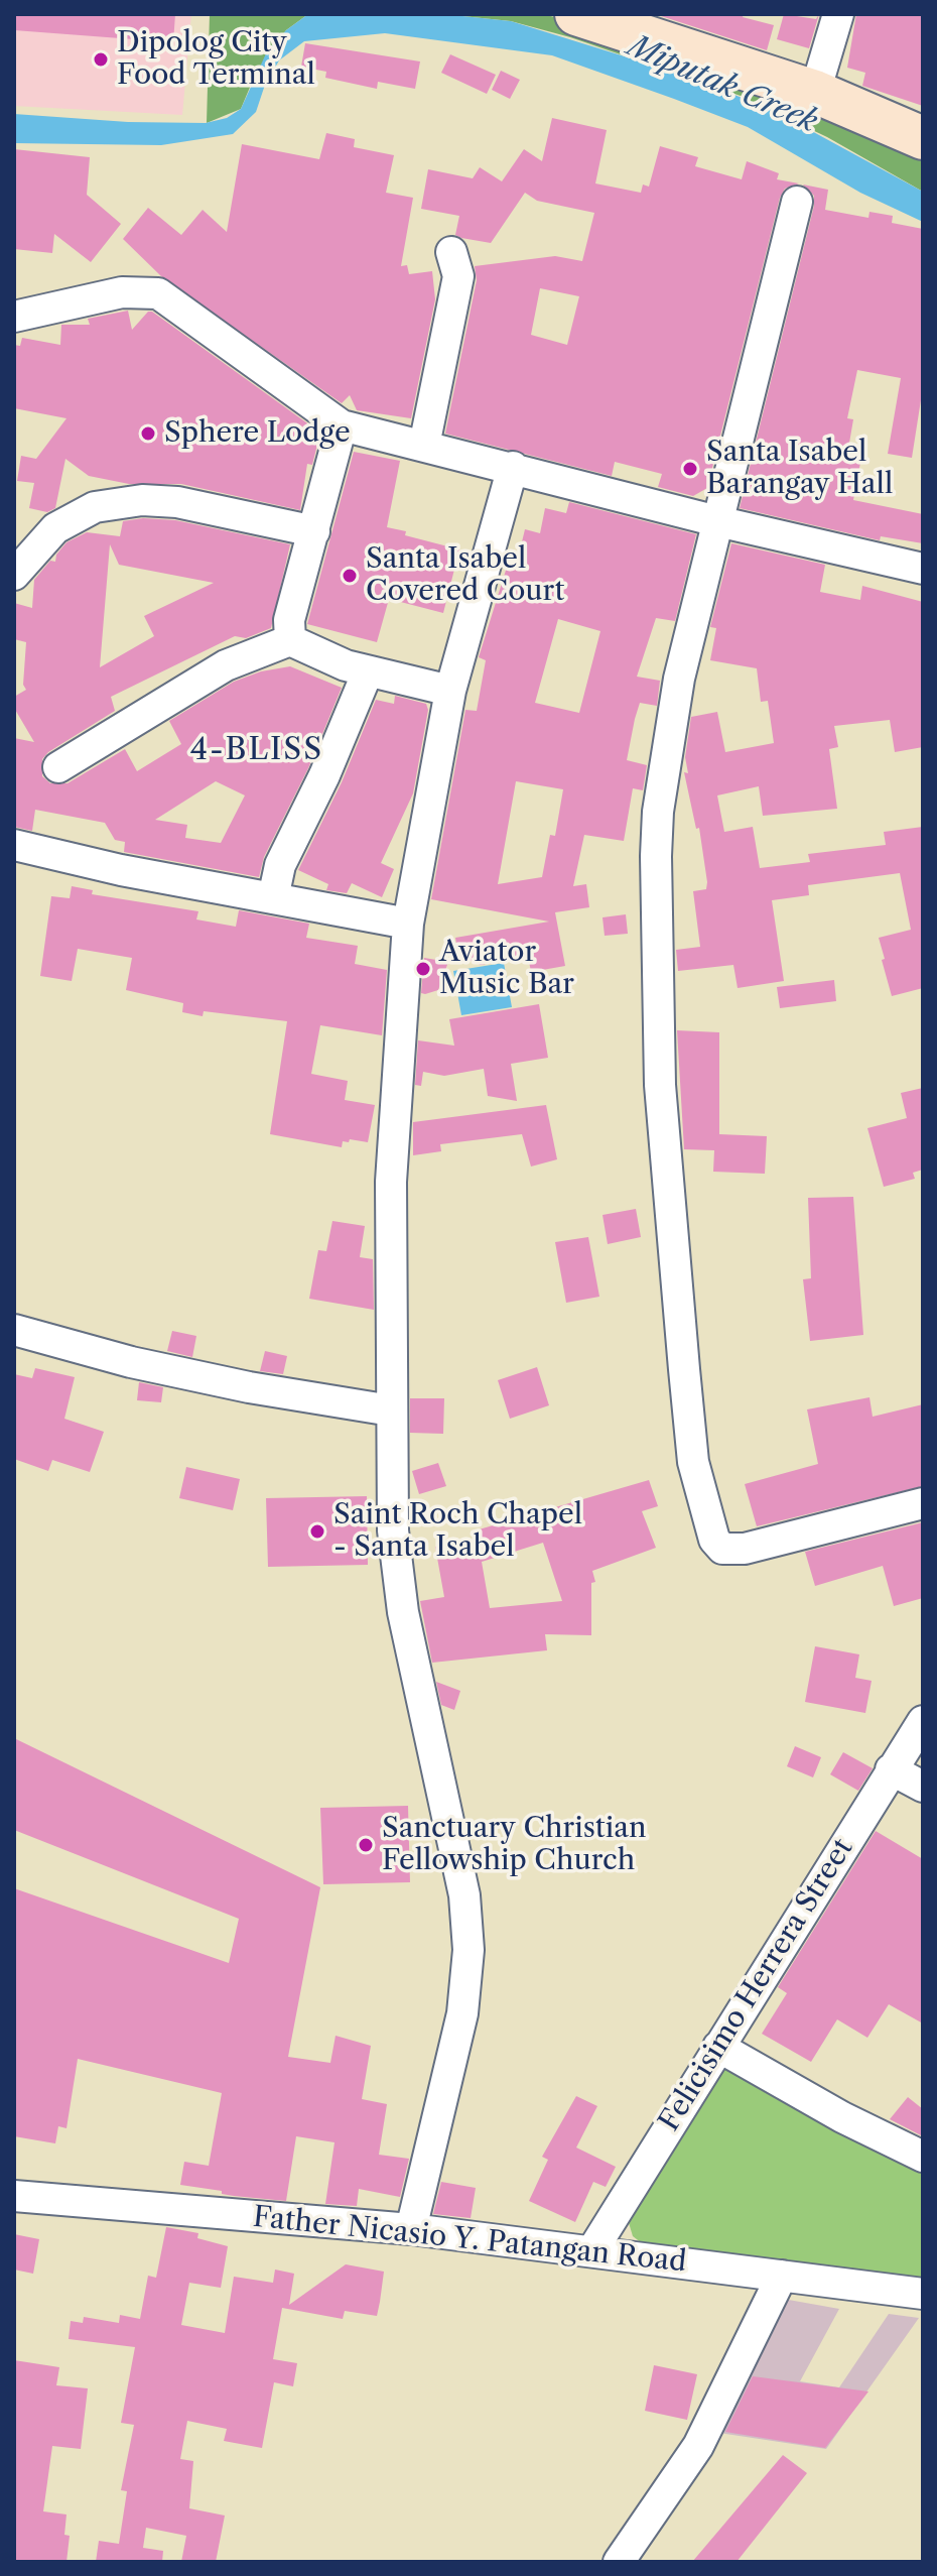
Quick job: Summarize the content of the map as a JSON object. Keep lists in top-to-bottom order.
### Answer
{
  "streets": {
    "street": ["Felicisimo Herrera Street", "Father Nicasio Y. Patangan Road"]
  },
  "crossings": [
    ["Felicisimo Herrera Street", "Father Nicasio Y. Patangan Road"]
  ],
  "districts": ["4-BLISS"],
  "water": ["Miputak Creek"],
  "places": [
    "Dipolog City Food Terminal",
    "Sphere Lodge",
    "Santa Isabel Barangay Hall",
    "Santa Isabel Covered Court",
    "Aviator Music Bar",
    "Saint Roch Chapel - Santa Isabel",
    "Sanctuary Christian Fellowship Church"
  ]
}
